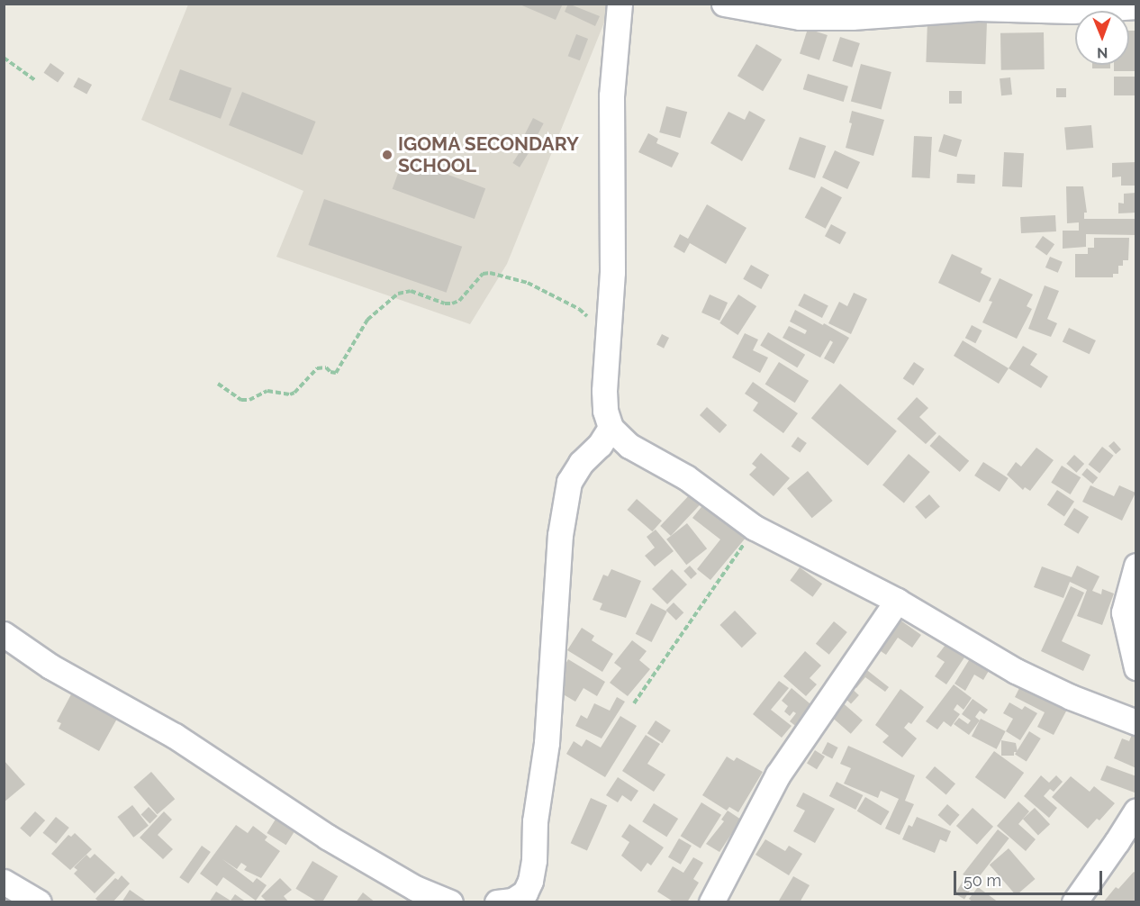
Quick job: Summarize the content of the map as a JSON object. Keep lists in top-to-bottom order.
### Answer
{
  "places": ["IGOMA SECONDARY SCHOOL"],
  "scale_bar": "50 m",
  "north": "bottom"
}
